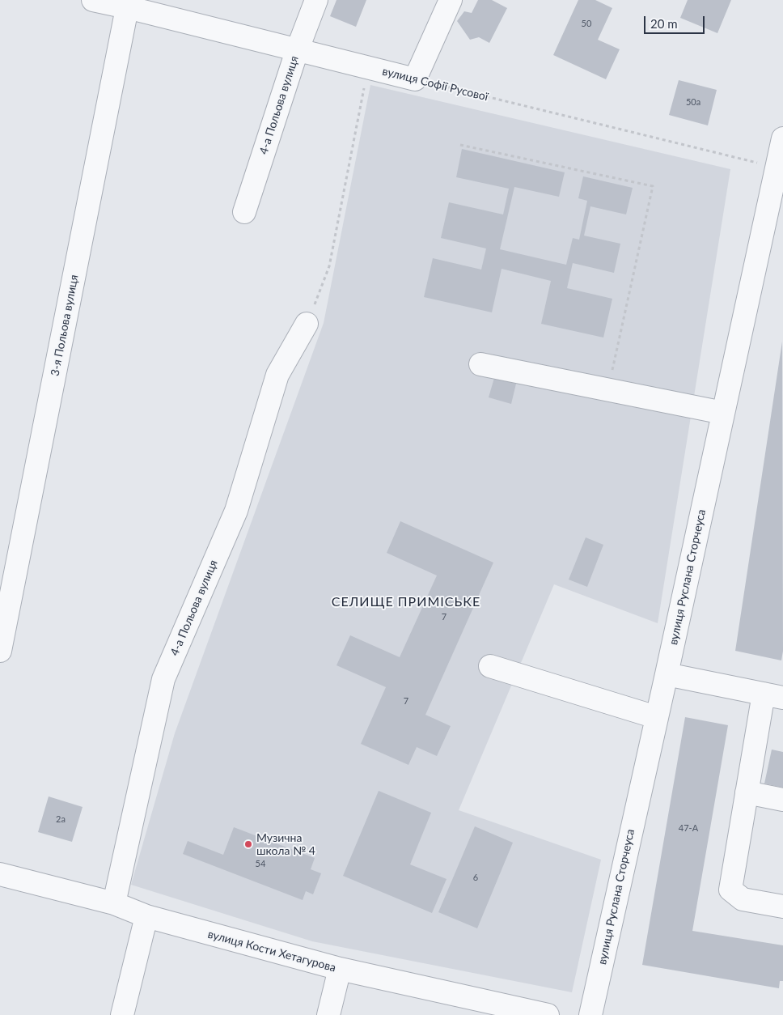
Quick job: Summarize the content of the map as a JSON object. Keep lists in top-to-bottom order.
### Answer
{
  "streets": {
    "street": [
      "вулиця Софії Русової",
      "4-а Польова вулиця",
      "3-я Польова вулиця",
      "вулиця Руслана Сторчеуса",
      "вулиця Кости Хетагурова"
    ]
  },
  "crossings": [
    ["вулиця Софії Русової", "4-а Польова вулиця"],
    ["вулиця Софії Русової", "3-я Польова вулиця"],
    ["вулиця Софії Русової", "вулиця Руслана Сторчеуса"],
    ["4-а Польова вулиця", "вулиця Кости Хетагурова"]
  ],
  "districts": ["СЕЛИЩЕ ПРИМІСЬКЕ"],
  "places": ["Музична школа № 4"],
  "house_numbers": [
    "50",
    "50а",
    "7",
    "7",
    "2а",
    "47-А",
    "54",
    "6"
  ],
  "scale_bar": "20 m"
}
